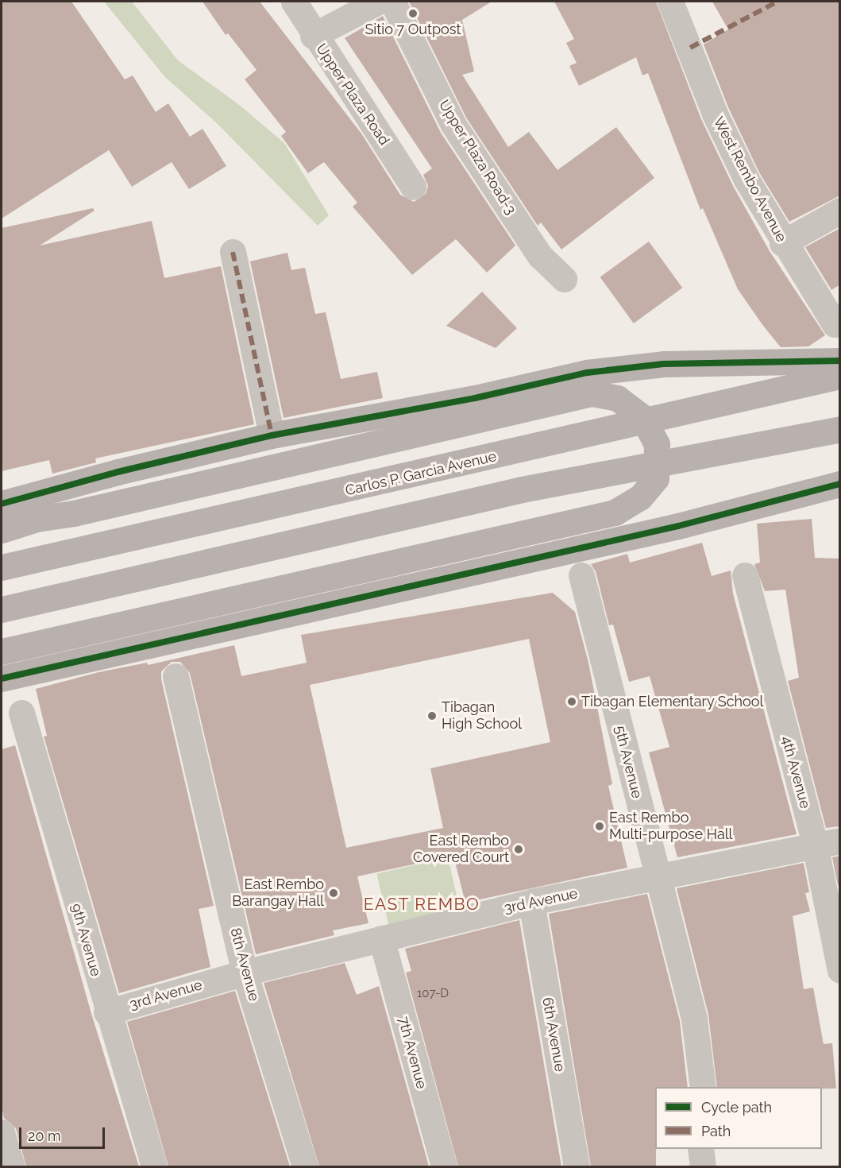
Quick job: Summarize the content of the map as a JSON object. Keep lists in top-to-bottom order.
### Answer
{
  "streets": {
    "main road": ["Carlos P. Garcia Avenue"],
    "street": [
      "Upper Plaza Road",
      "Upper Plaza Road-3",
      "West Rembo Avenue",
      "5th Avenue",
      "4th Avenue",
      "3rd Avenue",
      "9th Avenue",
      "8th Avenue",
      "6th Avenue",
      "7th Avenue"
    ]
  },
  "crossings": [
    ["5th Avenue", "3rd Avenue"],
    ["4th Avenue", "3rd Avenue"],
    ["3rd Avenue", "9th Avenue"],
    ["3rd Avenue", "8th Avenue"],
    ["3rd Avenue", "6th Avenue"],
    ["3rd Avenue", "7th Avenue"]
  ],
  "districts": ["EAST REMBO"],
  "places": [
    "Sitio 7 Outpost",
    "Tibagan Elementary School",
    "Tibagan High School",
    "East Rembo Multi-purpose Hall",
    "East Rembo Covered Court",
    "East Rembo Barangay Hall"
  ],
  "house_numbers": ["107-D"],
  "legend": ["Cycle path", "Path"],
  "scale_bar": "20 m"
}
